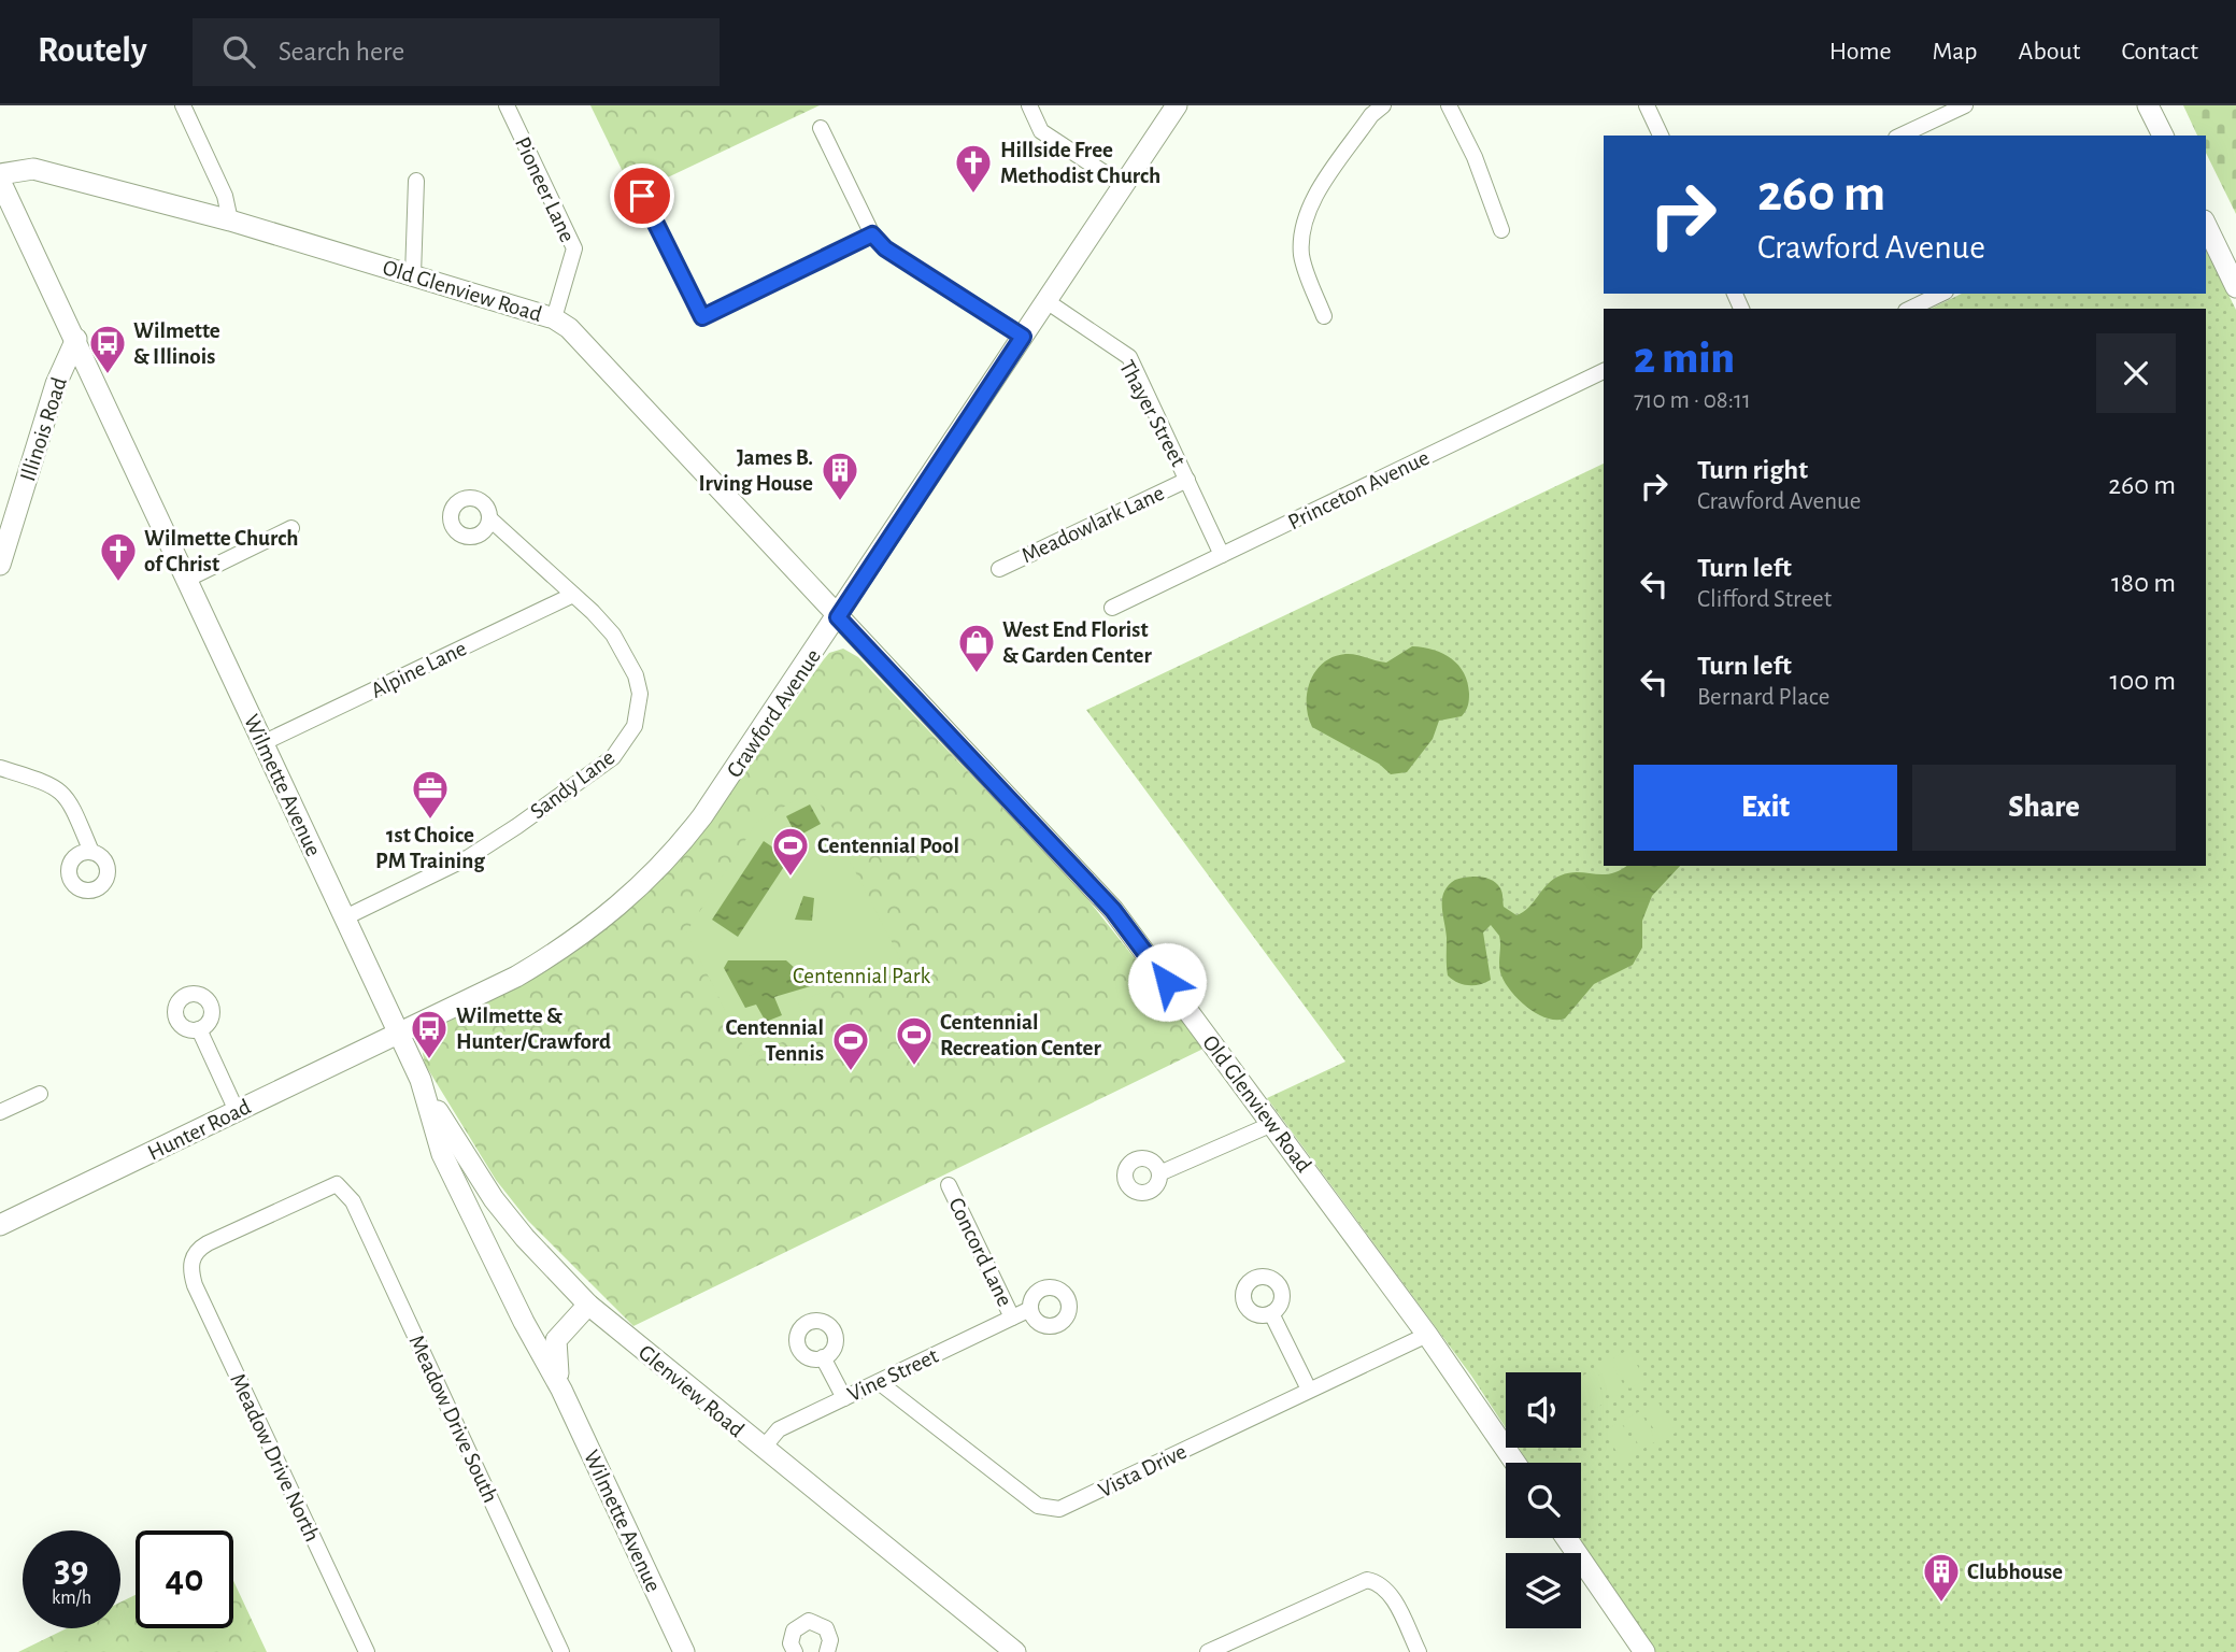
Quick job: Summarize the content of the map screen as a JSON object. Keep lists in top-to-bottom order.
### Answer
{
  "streets": {
    "street": [
      "Pioneer Lane",
      "Old Glenview Road",
      "Thayer Street",
      "Illinois Road",
      "Princeton Avenue",
      "Meadowlark Lane",
      "Alpine Lane",
      "Crawford Avenue",
      "Sandy Lane",
      "Wilmette Avenue",
      "Hunter Road",
      "Concord Lane",
      "Vine Street",
      "Glenview Road",
      "Meadow Drive South",
      "Meadow Drive North",
      "Vista Drive"
    ]
  },
  "crossings": [
    ["Pioneer Lane", "Old Glenview Road"],
    ["Old Glenview Road", "Crawford Avenue"],
    ["Old Glenview Road", "Vista Drive"],
    ["Thayer Street", "Princeton Avenue"],
    ["Thayer Street", "Meadowlark Lane"],
    ["Thayer Street", "Crawford Avenue"],
    ["Illinois Road", "Wilmette Avenue"],
    ["Alpine Lane", "Sandy Lane"],
    ["Alpine Lane", "Wilmette Avenue"],
    ["Crawford Avenue", "Wilmette Avenue"],
    ["Crawford Avenue", "Hunter Road"],
    ["Sandy Lane", "Wilmette Avenue"],
    ["Wilmette Avenue", "Hunter Road"],
    ["Wilmette Avenue", "Glenview Road"],
    ["Concord Lane", "Vine Street"],
    ["Vine Street", "Glenview Road"],
    ["Vine Street", "Vista Drive"],
    ["Meadow Drive South", "Meadow Drive North"]
  ],
  "parks": ["Centennial Park"],
  "places": {
    "church": ["Hillside Free Methodist Church", "Wilmette Church of Christ"],
    "bus stop": ["Wilmette & Illinois", "Wilmette & Hunter/Crawford"],
    "building": ["James B. Irving House", "Clubhouse"],
    "shop": ["West End Florist & Garden Center"],
    "office": ["1st Choice PM Training"],
    "sports": ["Centennial Pool", "Centennial Recreation Center", "Centennial Tennis"]
  },
  "page": {
    "header": "Routely",
    "search": "Search here",
    "nav": [
      "Home",
      "Map",
      "About",
      "Contact"
    ],
    "turn": ["260 m", "Crawford Avenue"],
    "heading": ["2 min", "710 m · 08:11"],
    "list": [
      {
        "name": "Turn right",
        "note": "Crawford Avenue",
        "value": "260 m"
      },
      {
        "name": "Turn left",
        "note": "Clifford Street",
        "value": "180 m"
      },
      {
        "name": "Turn left",
        "note": "Bernard Place",
        "value": "100 m"
      }
    ],
    "buttons": ["Exit", "Share"],
    "speed": "39 km/h",
    "limit": "40"
  }
}
